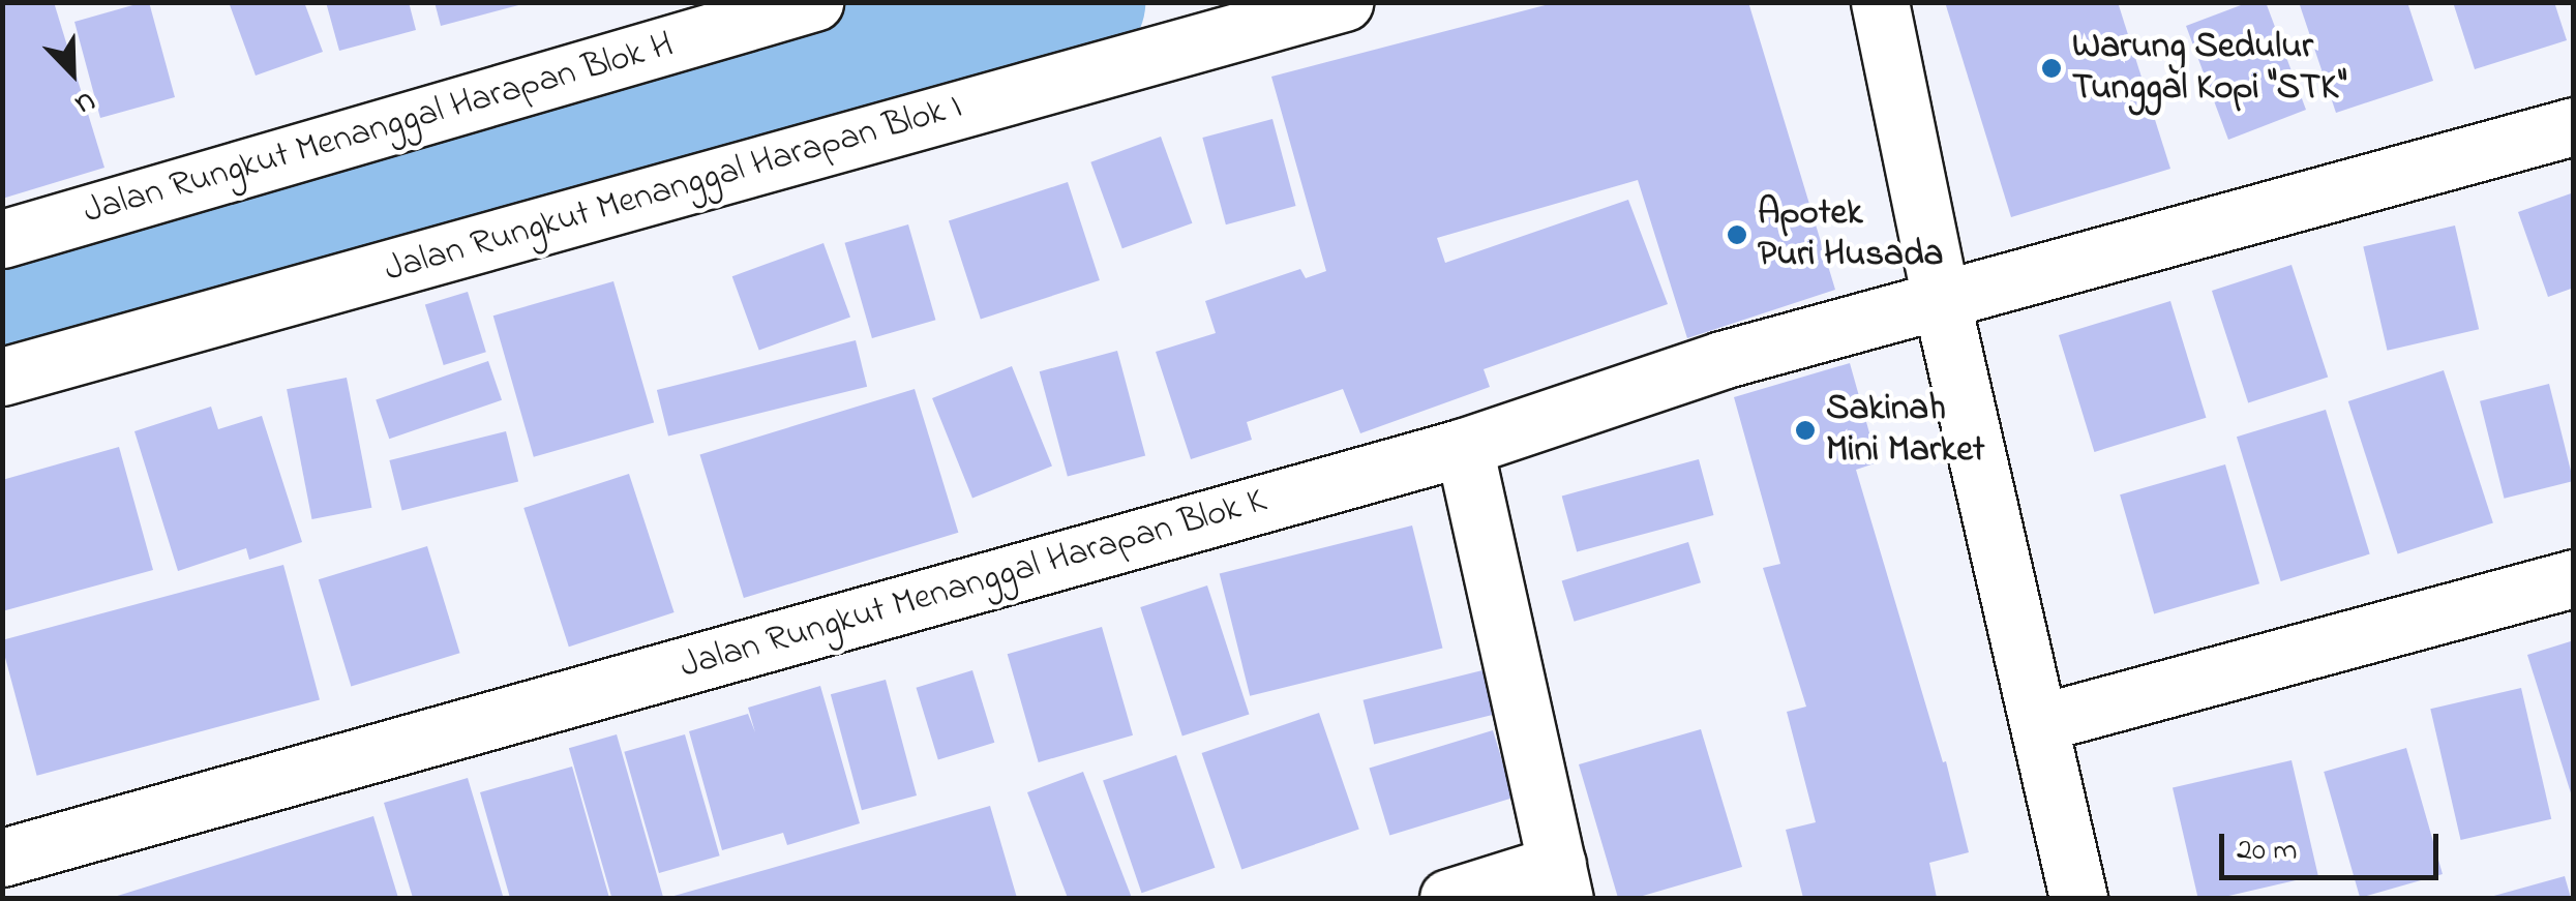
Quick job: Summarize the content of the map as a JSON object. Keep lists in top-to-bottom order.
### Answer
{
  "streets": {
    "street": ["Jalan Rungkut Menanggal Harapan Blok H", "Jalan Rungkut Menanggal Harapan Blok I", "Jalan Rungkut Menanggal Harapan Blok K"]
  },
  "places": ["Warung Sedulur Tunggal Kopi \"STK\"", "Apotek Puri Husada", "Sakinah Mini Market"],
  "scale_bar": "20 m",
  "north": "bottom right"
}
